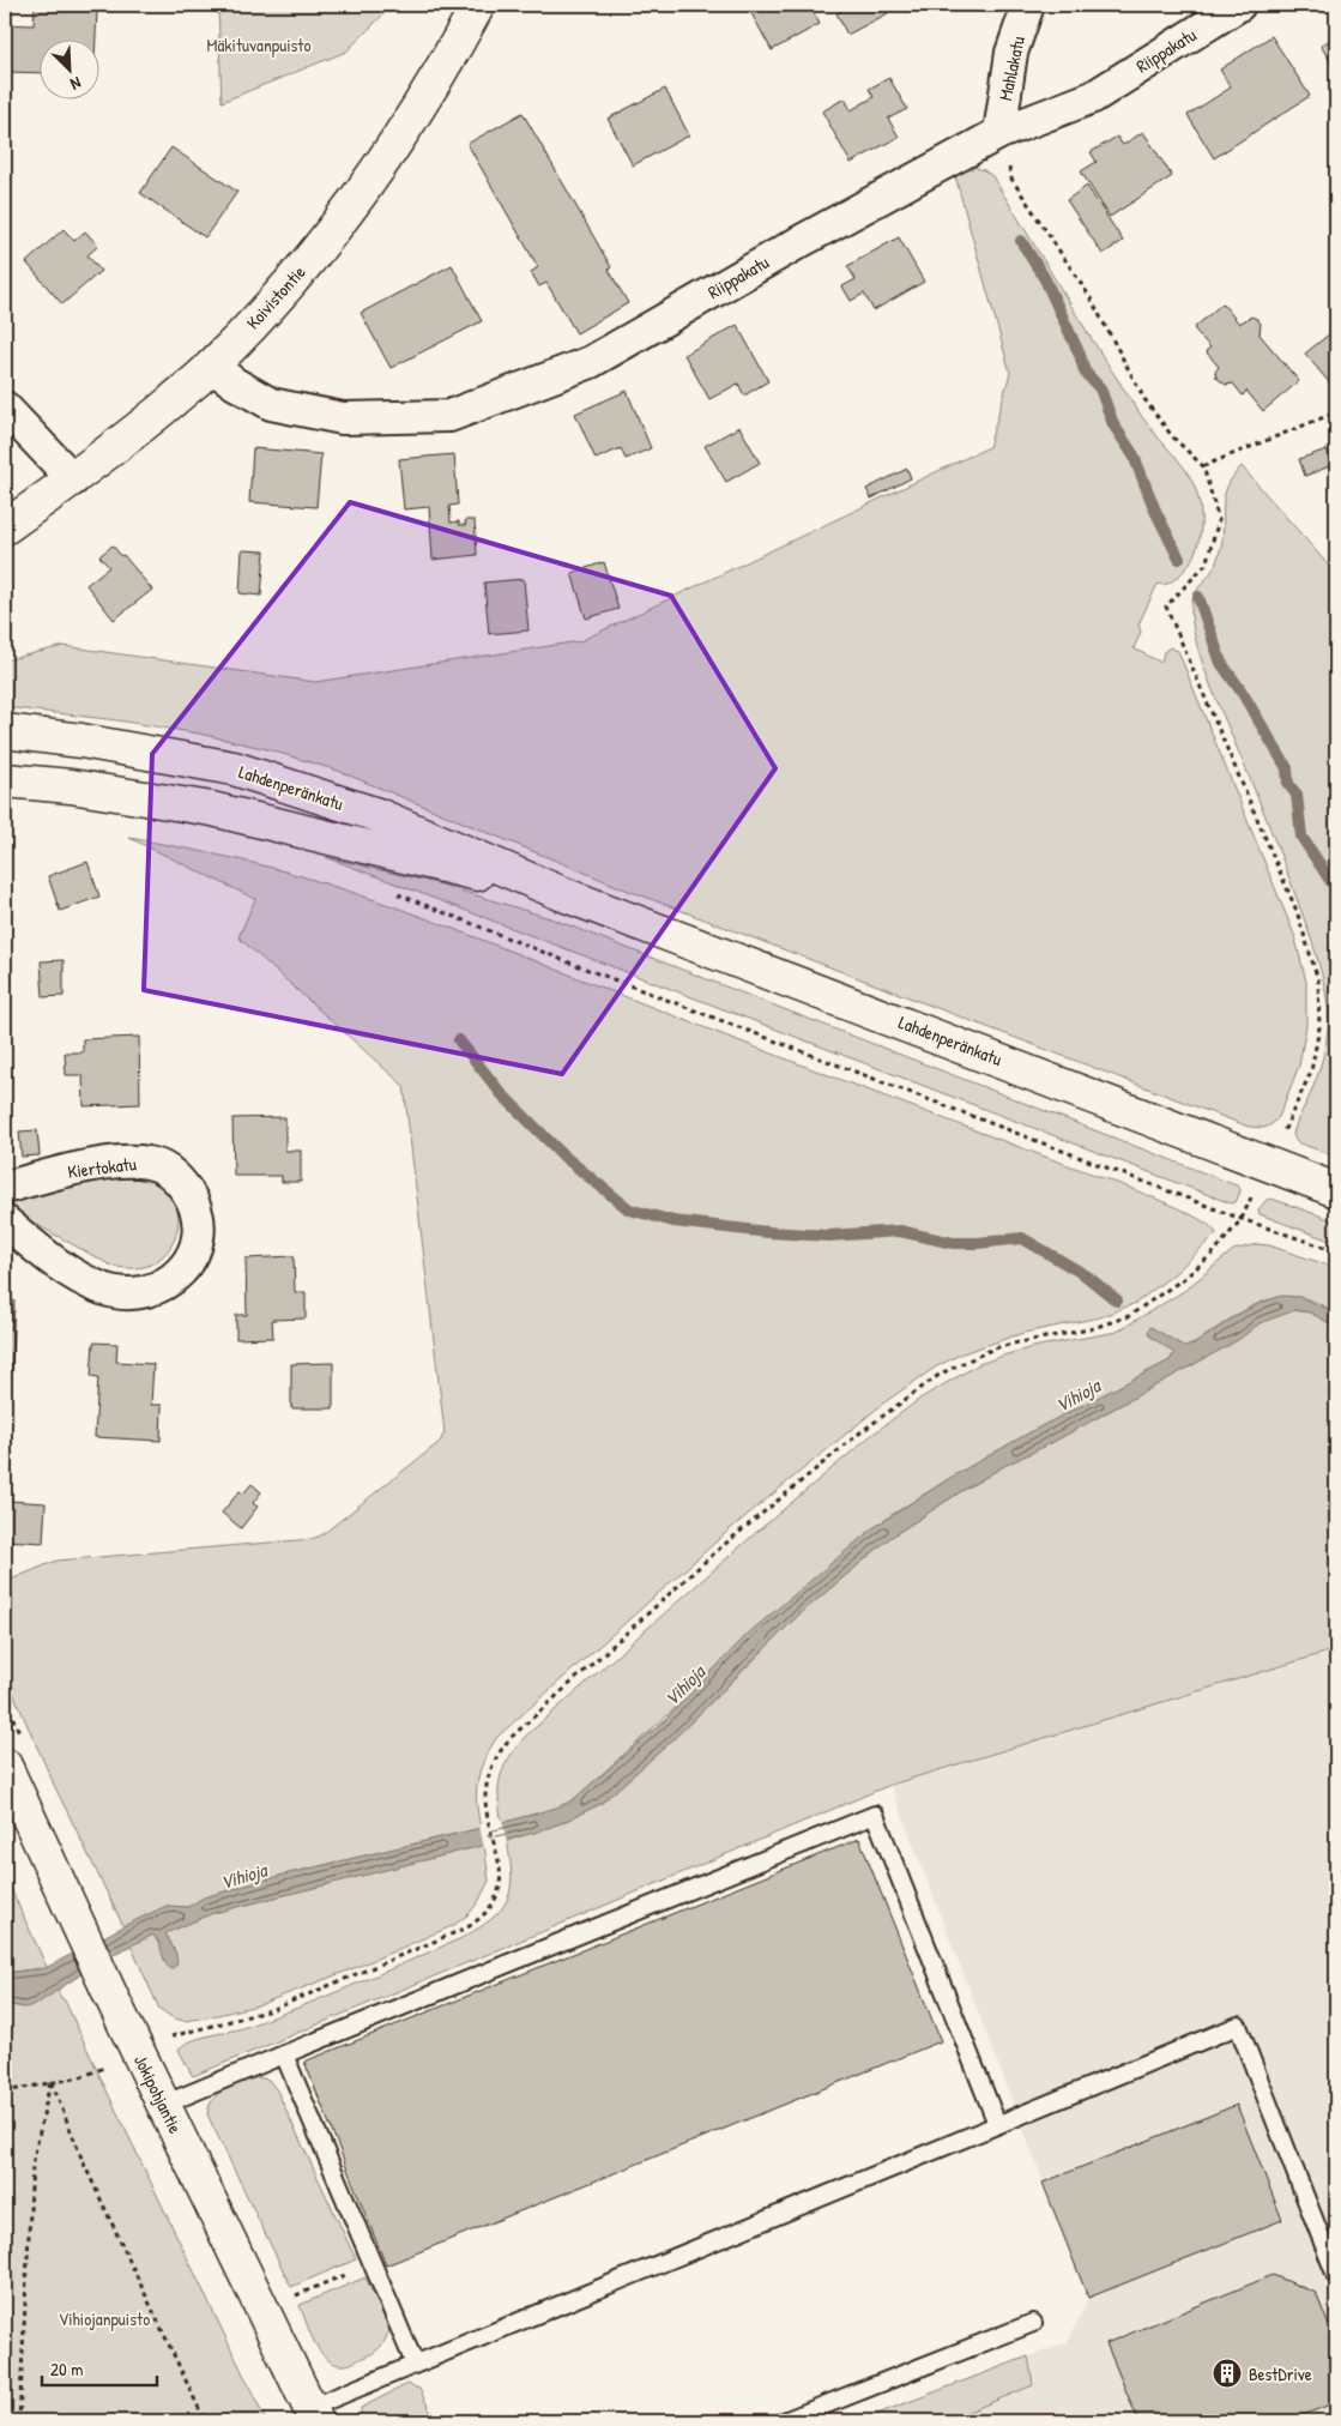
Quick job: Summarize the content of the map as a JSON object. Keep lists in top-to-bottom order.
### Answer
{
  "streets": {
    "main road": ["Koivistontie", "Lahdenperänkatu", "Jokipohjantie"],
    "street": ["Riippakatu", "Mahlakatu", "Kiertokatu"]
  },
  "crossings": [
    ["Riippakatu", "Mahlakatu"],
    ["Riippakatu", "Koivistontie"]
  ],
  "water": ["Vihioja"],
  "parks": ["Mäkituvanpuisto", "Vihiojanpuisto"],
  "places": {
    "building": ["BestDrive"]
  },
  "scale_bar": "20 m",
  "north": "bottom right"
}
